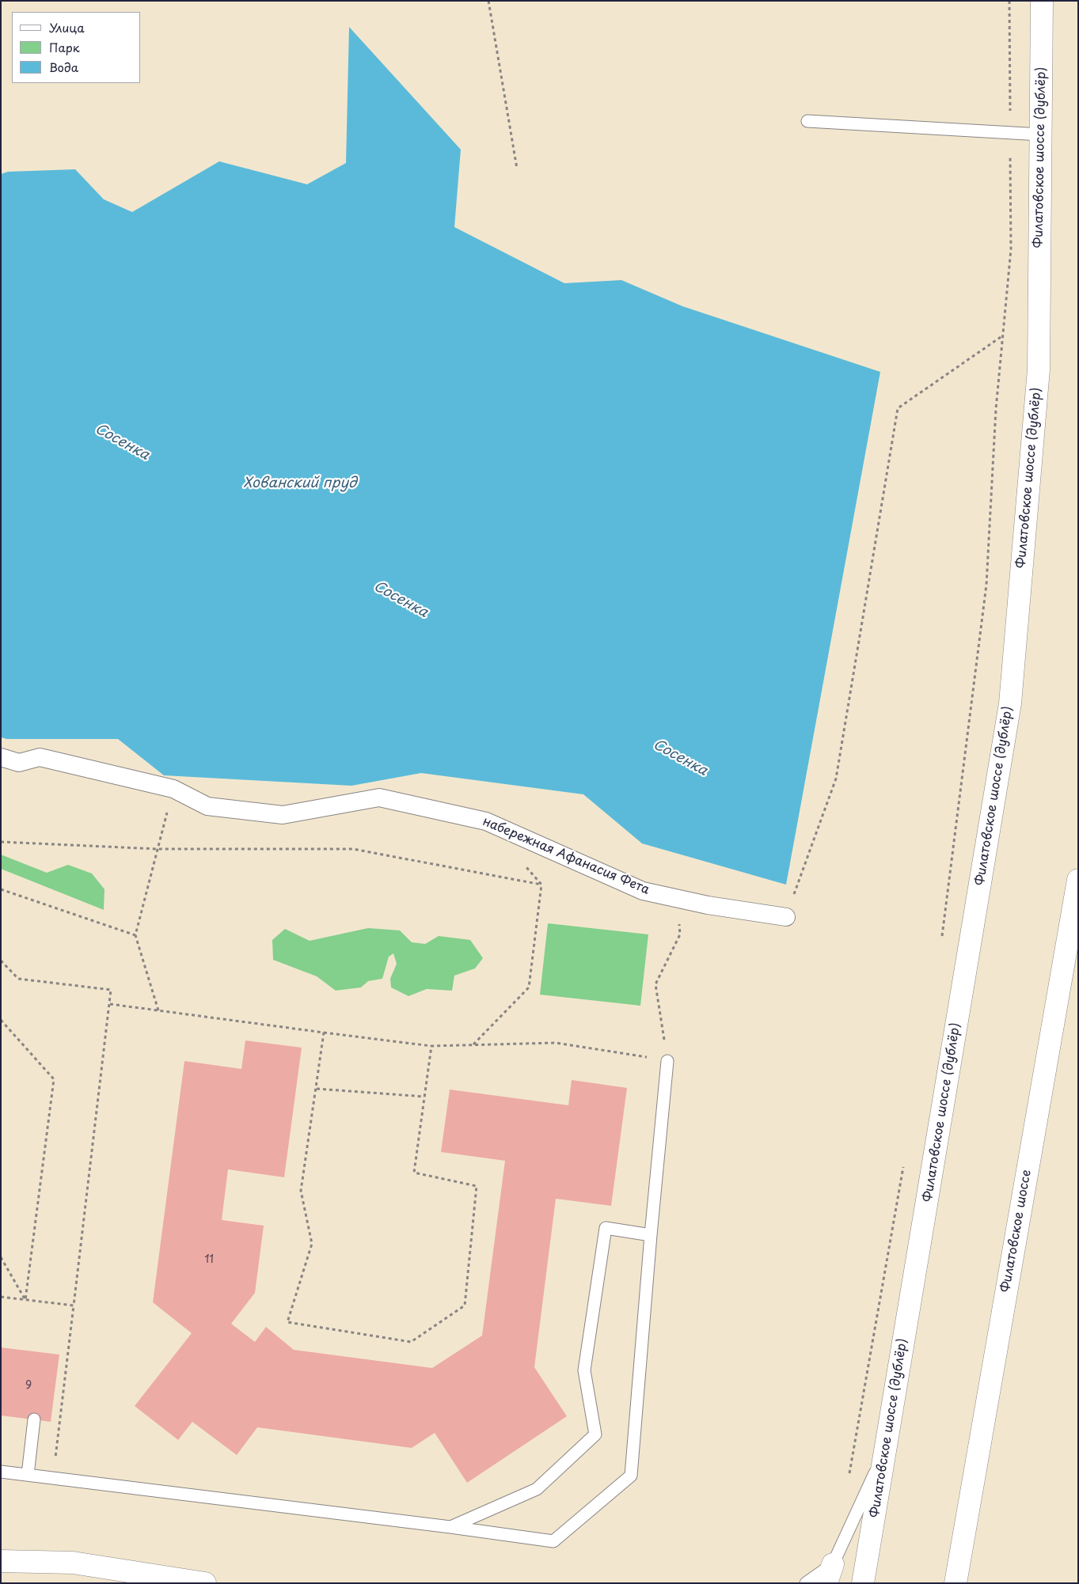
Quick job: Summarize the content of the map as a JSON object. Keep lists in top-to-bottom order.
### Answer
{
  "streets": {
    "street": ["Филатовское шоссе (дублёр)", "набережная Афанасия Фета", "Филатовское шоссе"]
  },
  "water": ["Сосенка", "Хованский пруд"],
  "house_numbers": ["11", "9"],
  "legend": ["Улица", "Парк", "Вода"]
}
